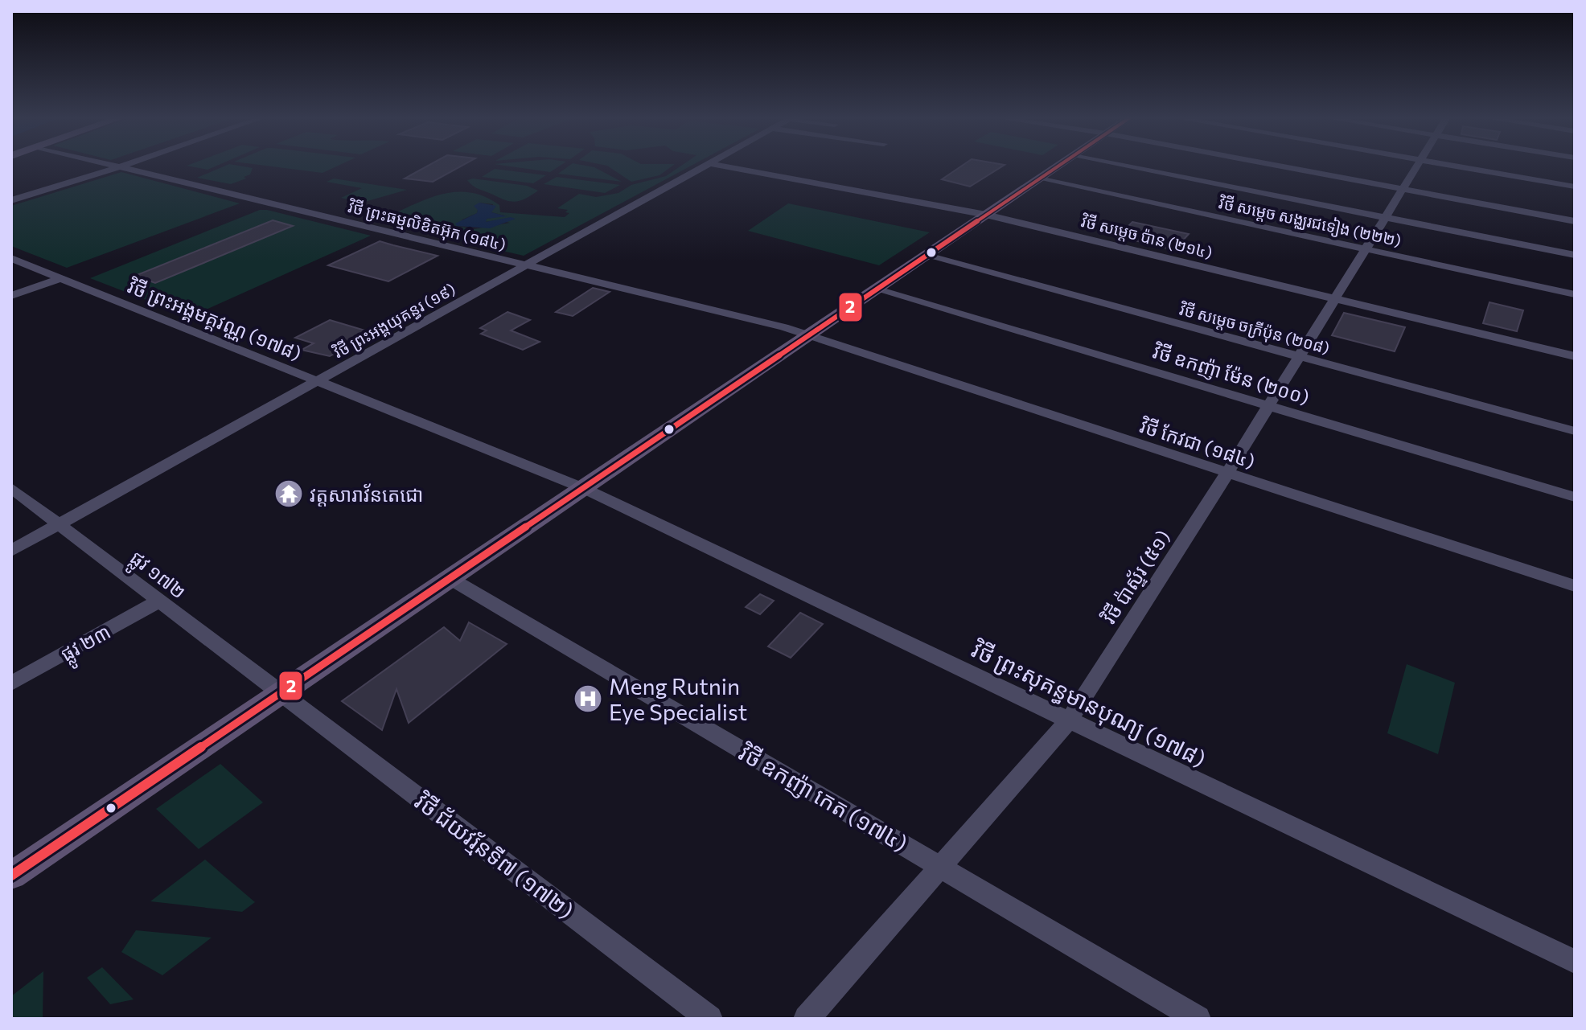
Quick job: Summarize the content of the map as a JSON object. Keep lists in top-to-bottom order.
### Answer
{
  "streets": {
    "street": [
      "វិថី សម្តេច សង្ឈរជទៀង (២២២)",
      "វិថី ព្រះធម្មលិខិតអ៊ុក (១៨៤)",
      "វិថី សម្តេច ប៉ាន (២១៤)",
      "វិថី ព្រះអង្គមគ្គវណ្ណ (១៧៨)",
      "វិថី ព្រះអង្គយុគន្ធរ (១៩)",
      "វិថី សម្តេច ចក្រីប៉ុន (២០៨)",
      "វិថី ឧកញ៉ា ម៉ែន (២០០)",
      "វិថី កែវជា (១៨៤)",
      "ផ្លូវ ១៧២",
      "វិថី ប៉ាស្ទ័រ (៥១)",
      "ផ្លូវ ២៣",
      "វិថី ព្រះសុគន្ធមានបុណ្យ (១៧៨)",
      "វិថី ឧកញ៉ា កេត (១៧៤)",
      "វិថី ជ័យវរ្ម័នទី៧ (១៧២)"
    ]
  },
  "crossings": [
    ["វិថី សម្តេច សង្ឈរជទៀង (២២២)", "វិថី ប៉ាស្ទ័រ (៥១)"],
    ["វិថី ព្រះធម្មលិខិតអ៊ុក (១៨៤)", "វិថី ព្រះអង្គយុគន្ធរ (១៩)"],
    ["វិថី ព្រះធម្មលិខិតអ៊ុក (១៨៤)", "វិថី កែវជា (១៨៤)"],
    ["វិថី សម្តេច ប៉ាន (២១៤)", "វិថី ប៉ាស្ទ័រ (៥១)"],
    ["វិថី ព្រះអង្គមគ្គវណ្ណ (១៧៨)", "វិថី ព្រះអង្គយុគន្ធរ (១៩)"],
    ["វិថី ព្រះអង្គមគ្គវណ្ណ (១៧៨)", "វិថី ព្រះសុគន្ធមានបុណ្យ (១៧៨)"],
    ["វិថី ព្រះអង្គយុគន្ធរ (១៩)", "ផ្លូវ ១៧២"],
    ["វិថី សម្តេច ចក្រីប៉ុន (២០៨)", "វិថី ប៉ាស្ទ័រ (៥១)"],
    ["វិថី ឧកញ៉ា ម៉ែន (២០០)", "វិថី ប៉ាស្ទ័រ (៥១)"],
    ["វិថី កែវជា (១៨៤)", "វិថី ប៉ាស្ទ័រ (៥១)"],
    ["ផ្លូវ ១៧២", "ផ្លូវ ២៣"],
    ["ផ្លូវ ១៧២", "វិថី ជ័យវរ្ម័នទី៧ (១៧២)"],
    ["វិថី ប៉ាស្ទ័រ (៥១)", "វិថី ព្រះសុគន្ធមានបុណ្យ (១៧៨)"],
    ["វិថី ប៉ាស្ទ័រ (៥១)", "វិថី ឧកញ៉ា កេត (១៧៤)"]
  ],
  "places": {
    "temple": ["វត្តសារាវ័នតេជោ"],
    "hospital": ["Meng Rutnin Eye Specialist"]
  },
  "lines": ["transit line 2"]
}
